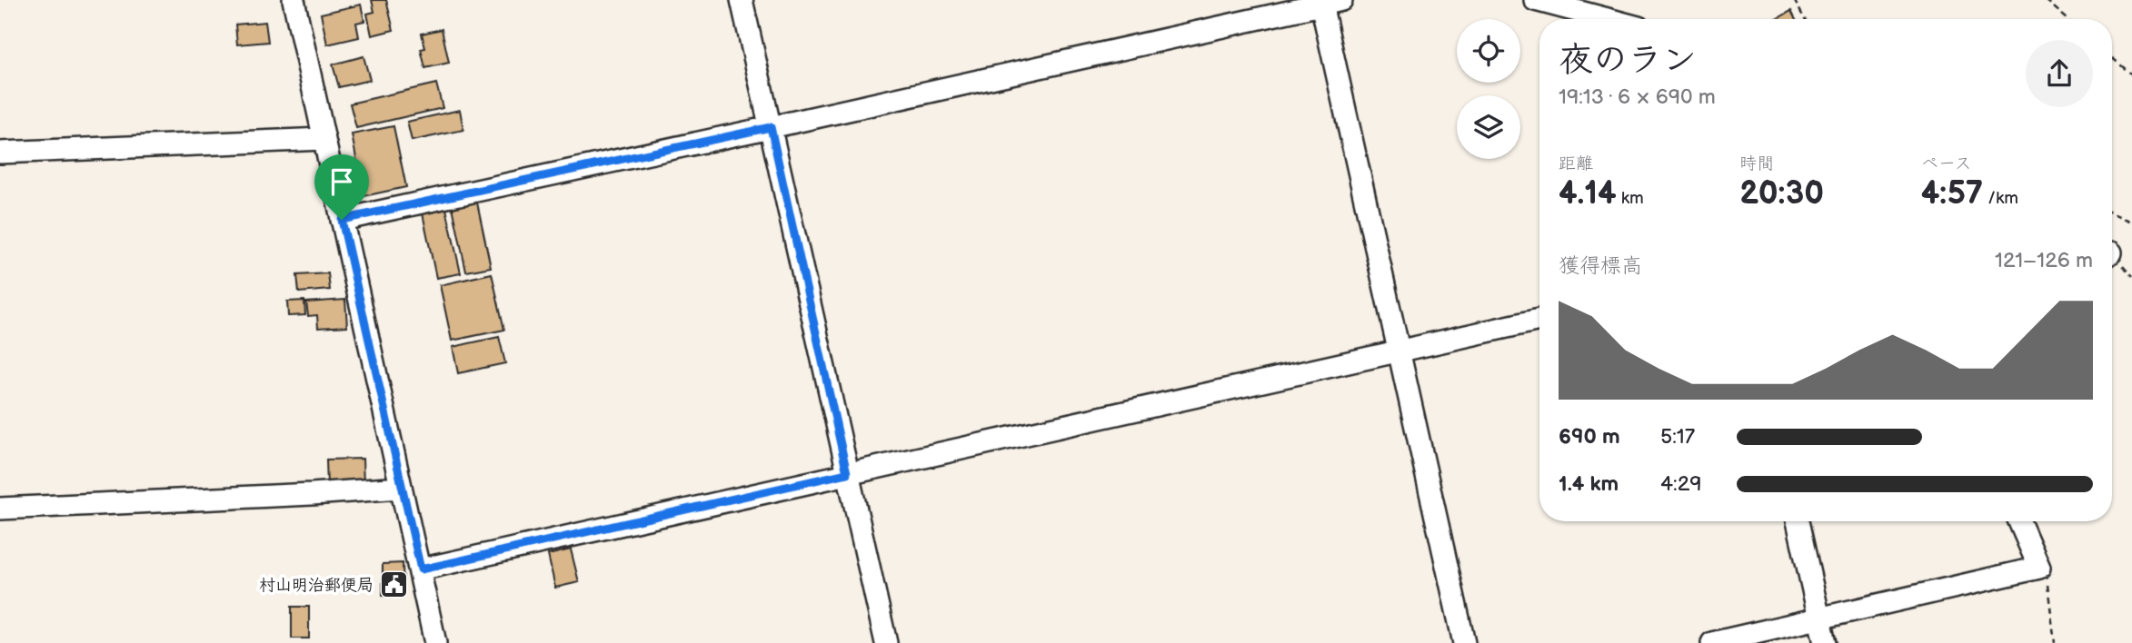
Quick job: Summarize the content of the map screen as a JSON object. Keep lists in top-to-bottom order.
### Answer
{
  "places": {
    "public building": ["村山明治郵便局"]
  },
  "page": {
    "heading": ["夜のラン", "19:13 · 6 × 690 m"],
    "stats": [
      ["距離", "4.14 km"],
      ["時間", "20:30"],
      ["ペース", "4:57 /km"]
    ],
    "chart": ["獲得標高", "121–126 m"],
    "list": [
      {
        "name": "690 m",
        "note": "5:17"
      },
      {
        "name": "1.4 km",
        "note": "4:29"
      }
    ]
  }
}
